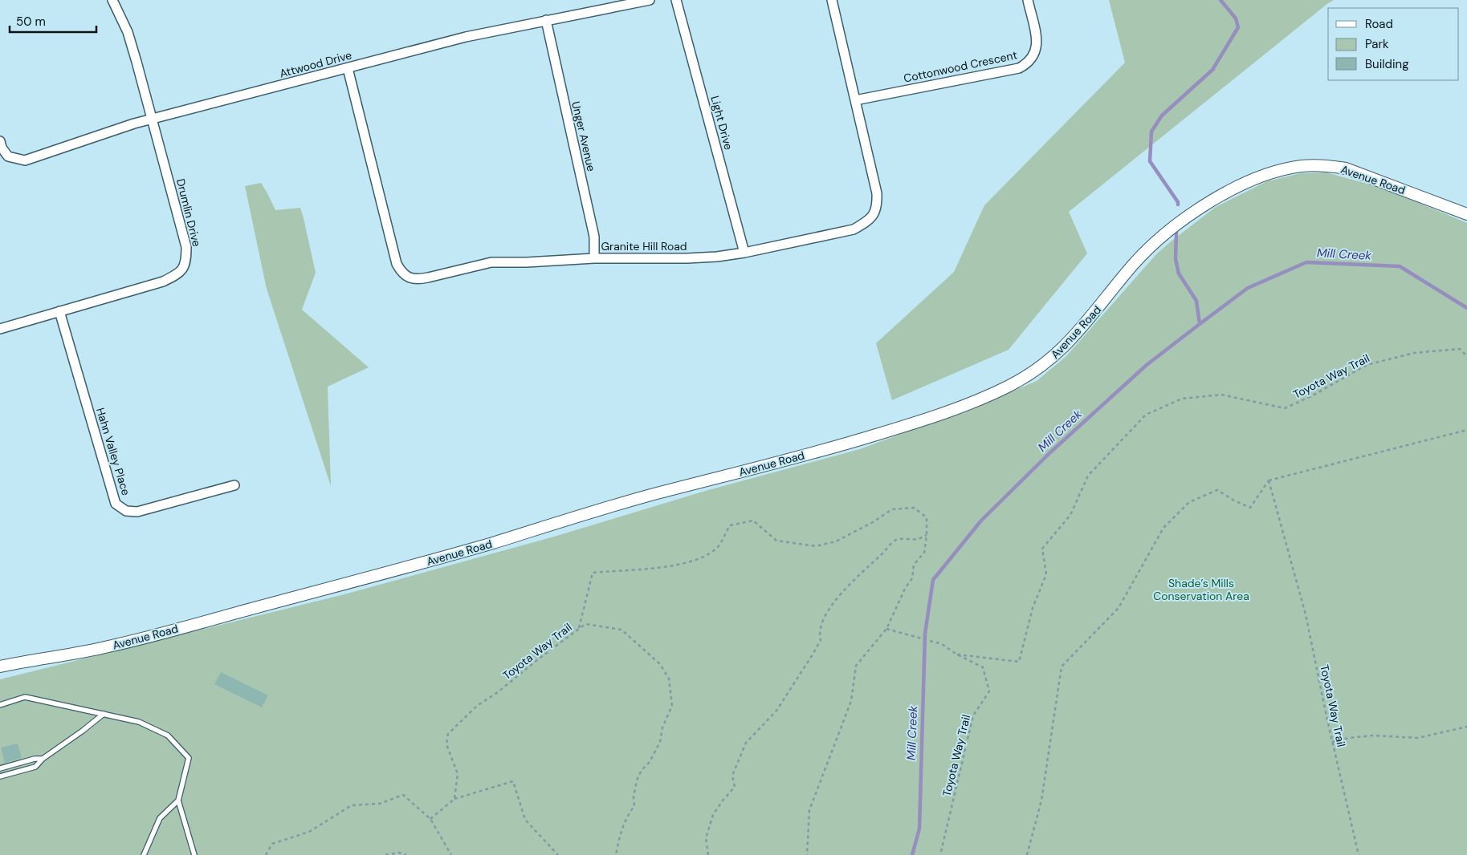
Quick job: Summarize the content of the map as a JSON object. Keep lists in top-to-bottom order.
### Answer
{
  "streets": {
    "street": [
      "Attwood Drive",
      "Cottonwood Crescent",
      "Light Drive",
      "Unger Avenue",
      "Avenue Road",
      "Drumlin Drive",
      "Granite Hill Road",
      "Hahn Valley Place"
    ],
    "path": ["Toyota Way Trail"]
  },
  "crossings": [
    ["Attwood Drive", "Unger Avenue"],
    ["Attwood Drive", "Drumlin Drive"],
    ["Attwood Drive", "Granite Hill Road"],
    ["Cottonwood Crescent", "Granite Hill Road"],
    ["Light Drive", "Granite Hill Road"],
    ["Unger Avenue", "Granite Hill Road"],
    ["Drumlin Drive", "Hahn Valley Place"]
  ],
  "water": ["Mill Creek"],
  "parks": ["Shade’s Mills Conservation Area"],
  "legend": ["Road", "Park", "Building"],
  "scale_bar": "50 m"
}
